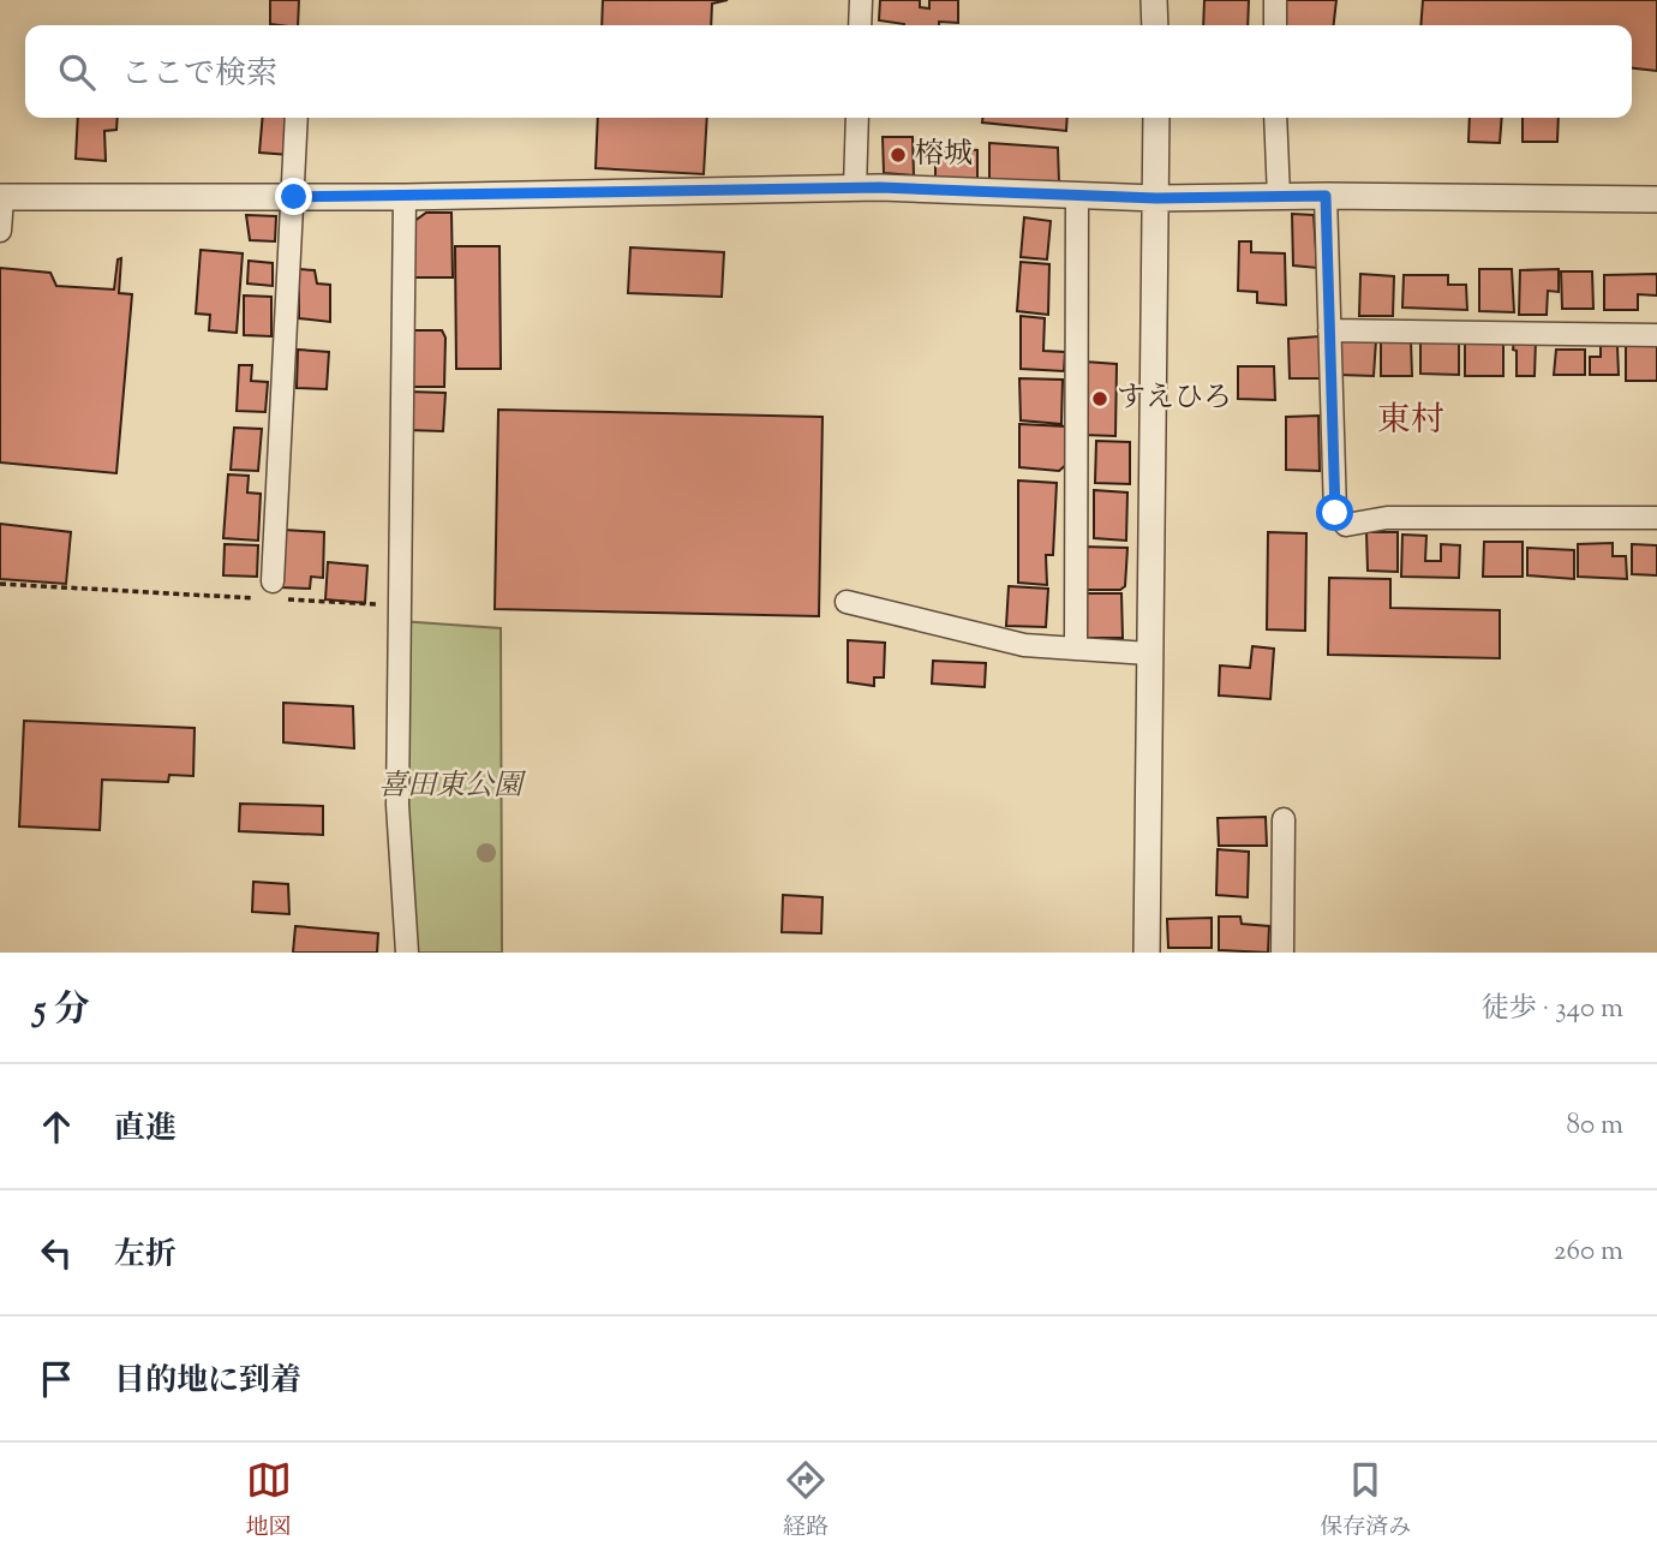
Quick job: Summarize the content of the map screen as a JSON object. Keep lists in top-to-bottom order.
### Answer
{
  "districts": ["東村"],
  "parks": ["喜田東公園"],
  "places": ["榕城", "すえひろ"],
  "page": {
    "search": "ここで検索",
    "heading": ["5 分", "徒歩 · 340 m"],
    "list": [
      ["直進", "80 m"],
      ["左折", "260 m"],
      "目的地に到着"
    ],
    "nav": ["地図", "経路", "保存済み"]
  }
}
